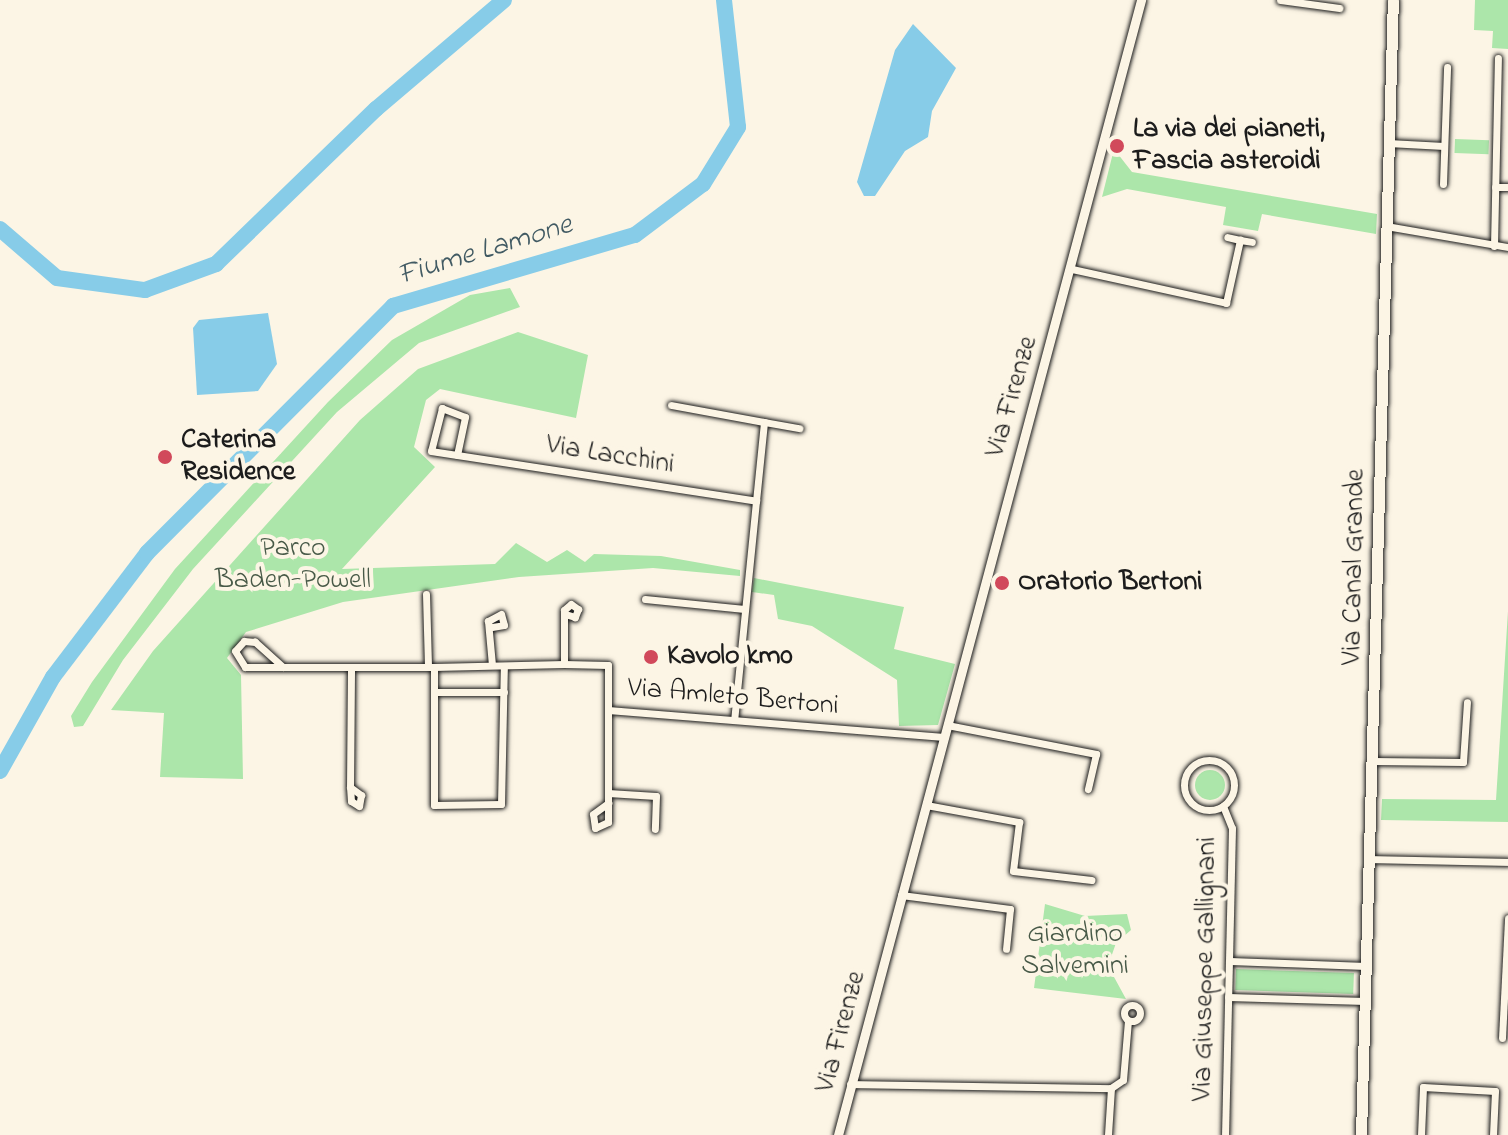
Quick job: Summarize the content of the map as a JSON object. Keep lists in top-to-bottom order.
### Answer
{
  "streets": {
    "main road": ["Via Canal Grande"],
    "street": [
      "Via Firenze",
      "Via Lacchini",
      "Via Amleto Bertoni",
      "Via Giuseppe Gallignani"
    ]
  },
  "crossings": [
    ["Via Firenze", "Via Amleto Bertoni"]
  ],
  "water": ["Fiume Lamone"],
  "parks": ["Parco Baden-Powell", "Giardino Salvemini"],
  "places": [
    "La via dei pianeti, Fascia asteroidi",
    "Caterina Residence",
    "Oratorio Bertoni",
    "Kavolo km0"
  ]
}
